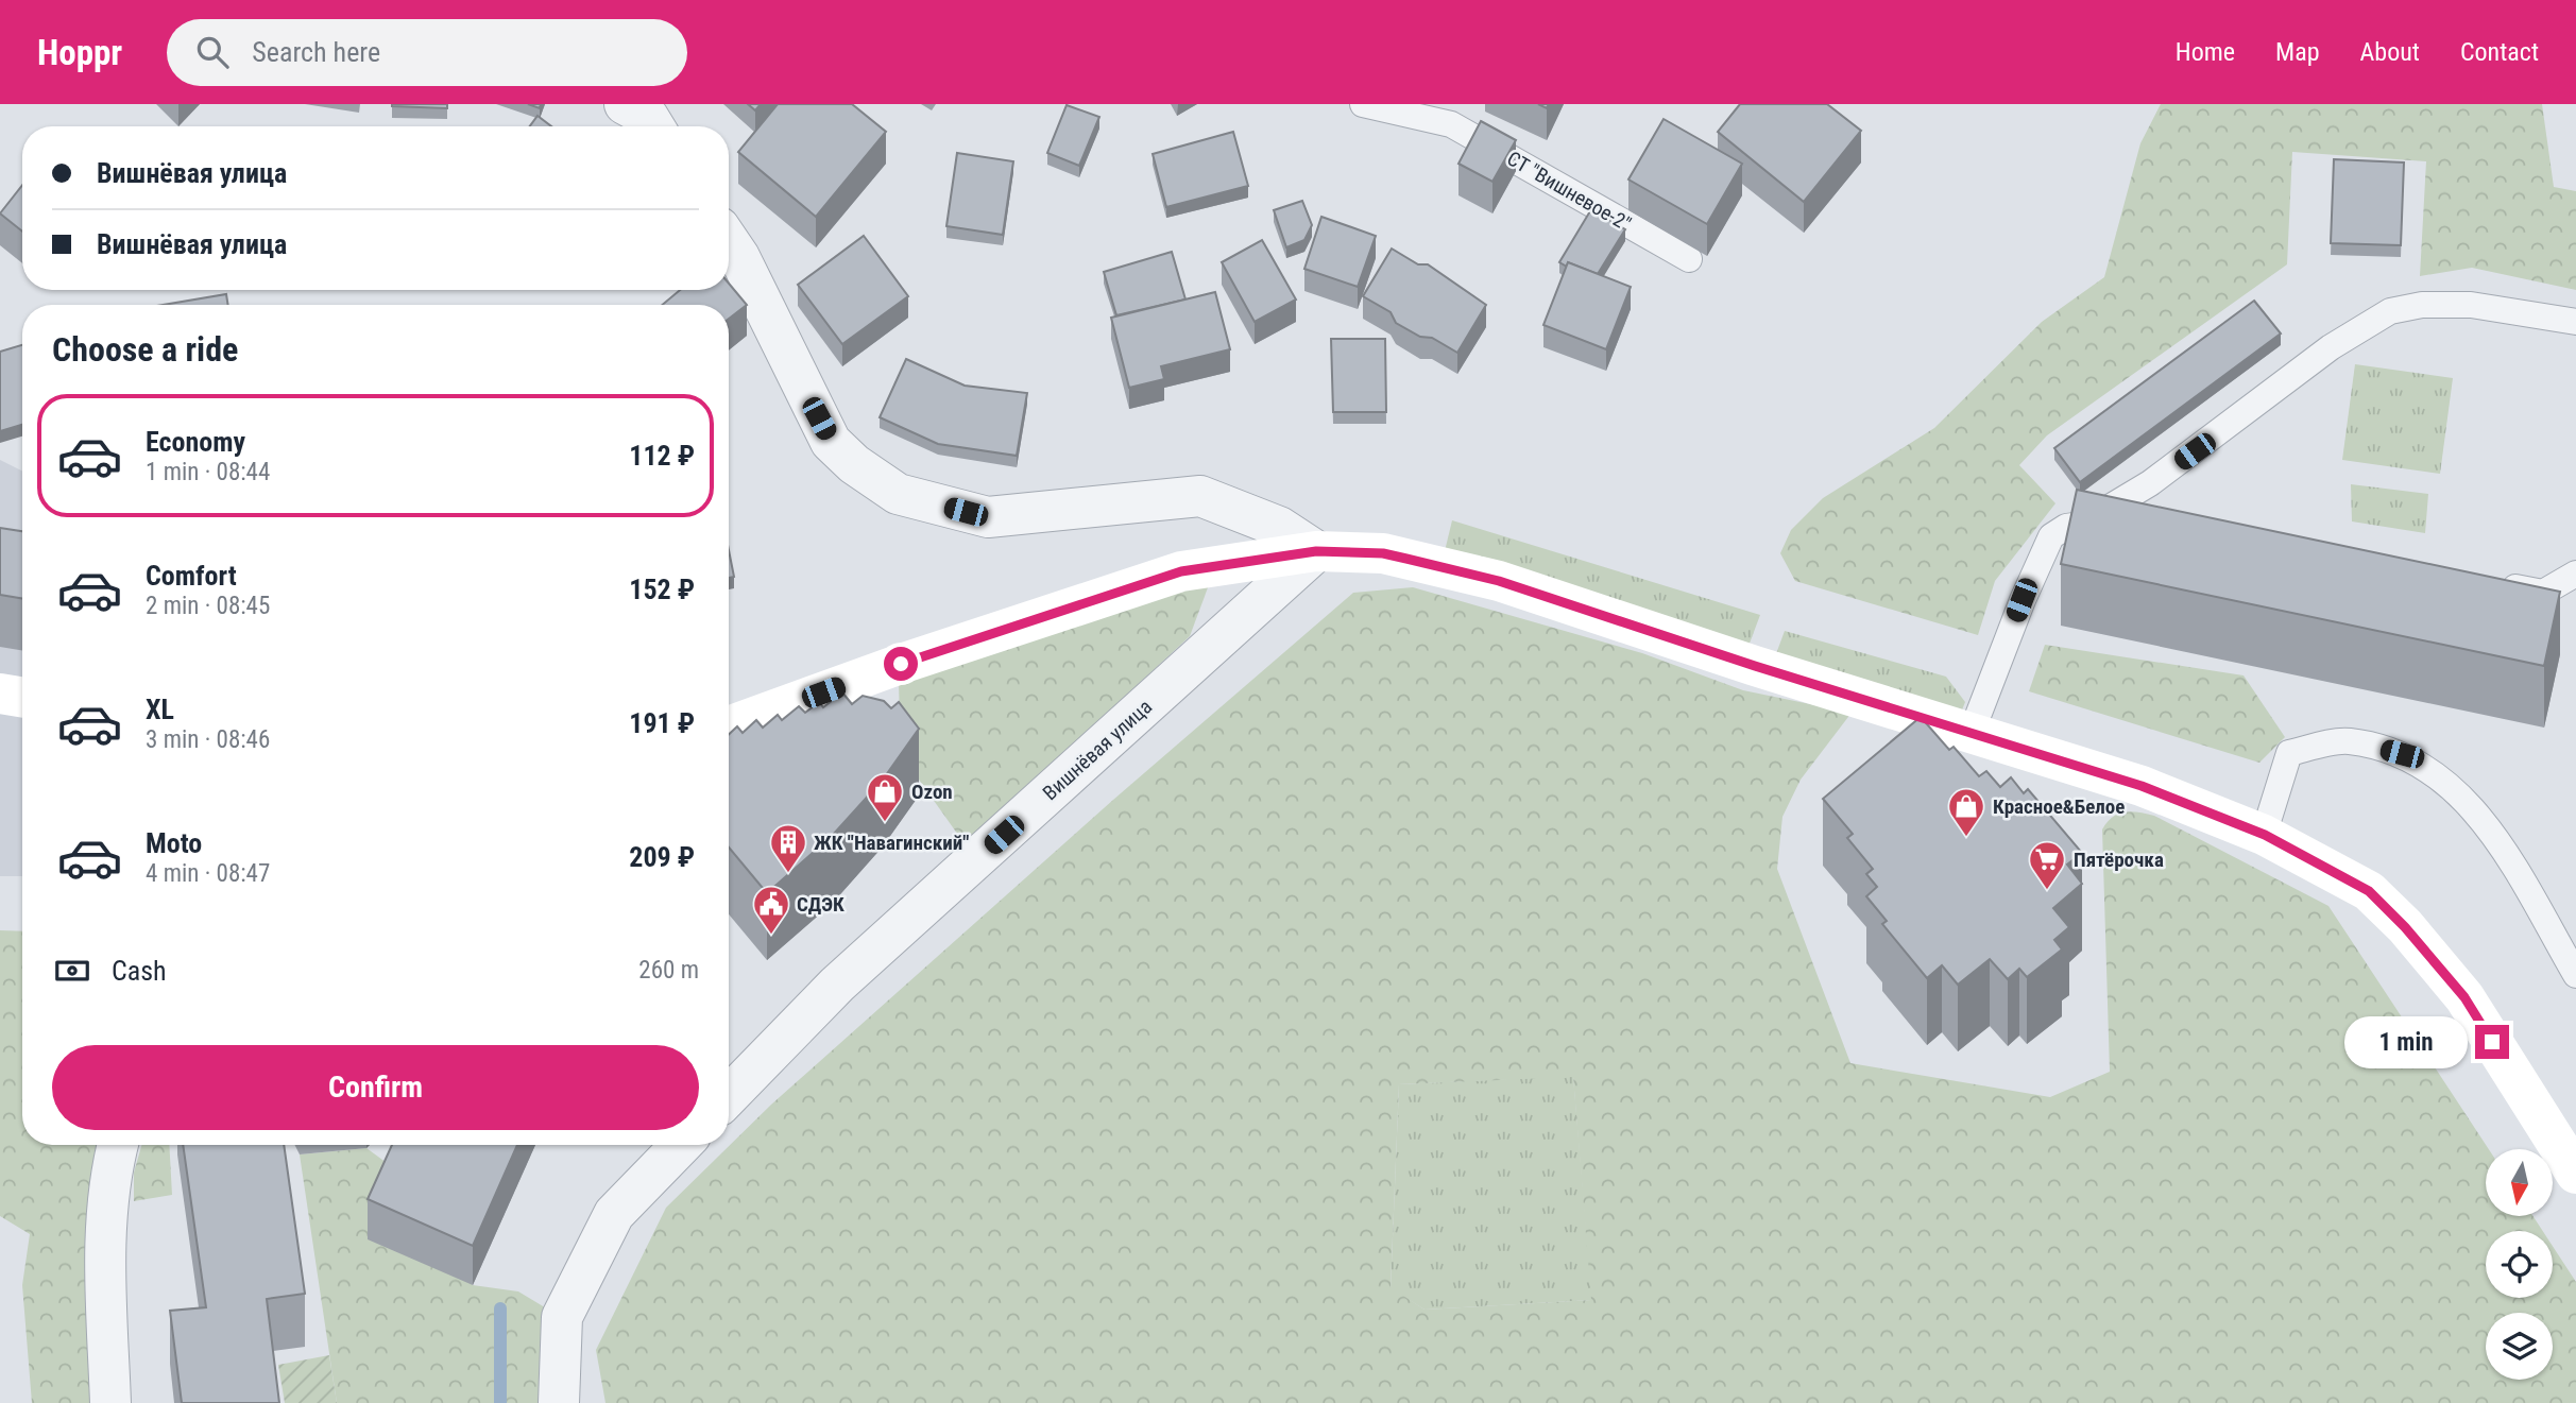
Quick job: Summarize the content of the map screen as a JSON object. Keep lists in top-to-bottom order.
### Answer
{
  "streets": {
    "street": ["Вишнёвая улица"],
    "lane": ["СТ \"Вишневое-2\""]
  },
  "places": {
    "shop": ["Ozon", "Красное&Белое"],
    "building": ["ЖК \"Навагинский\""],
    "supermarket": ["Пятёрочка"],
    "public building": ["СДЭК"]
  },
  "north": "bottom",
  "page": {
    "header": "Hoppr",
    "search": "Search here",
    "nav": [
      "Home",
      "Map",
      "About",
      "Contact"
    ],
    "banner": ["Вишнёвая улица", "Вишнёвая улица"],
    "heading": "Choose a ride",
    "list": [
      {
        "name": "Economy",
        "note": "1 min · 08:44",
        "value": "112 ₽"
      },
      {
        "name": "Comfort",
        "note": "2 min · 08:45",
        "value": "152 ₽"
      },
      {
        "name": "XL",
        "note": "3 min · 08:46",
        "value": "191 ₽"
      },
      {
        "name": "Moto",
        "note": "4 min · 08:47",
        "value": "209 ₽"
      }
    ],
    "pay": ["Cash", "260 m"],
    "bubble": "1 min",
    "buttons": "Confirm"
  }
}
